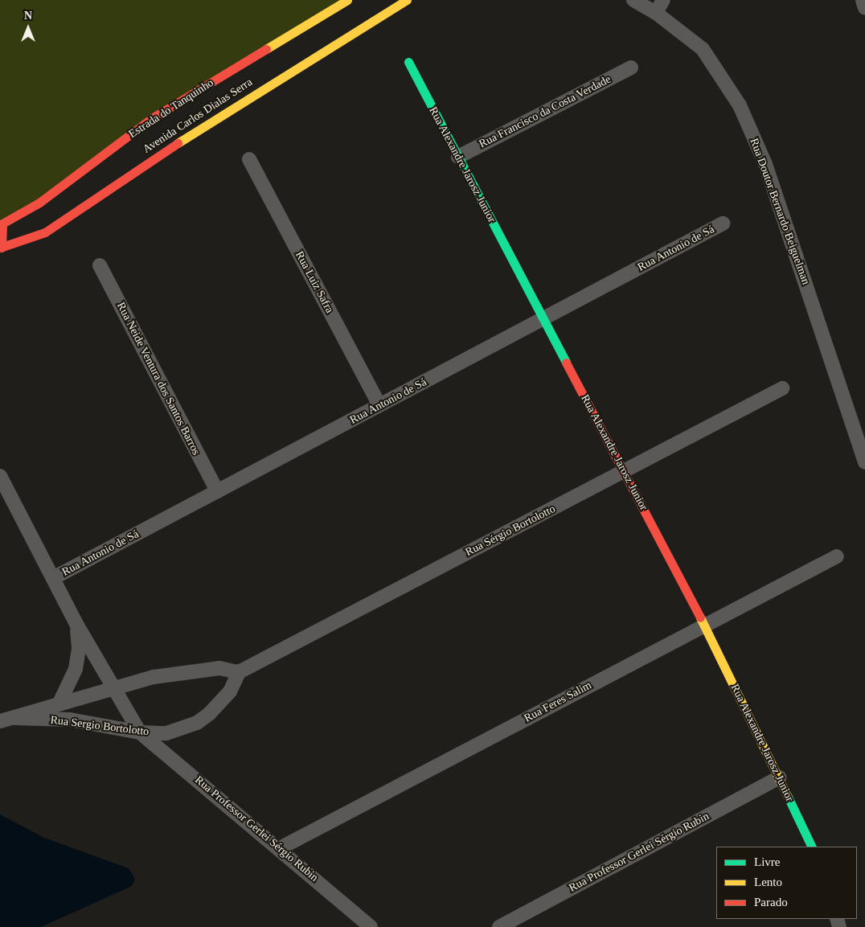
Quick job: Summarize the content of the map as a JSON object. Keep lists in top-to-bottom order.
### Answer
{
  "streets": {
    "street": [
      "Estrada do Tanquinho",
      "Rua Francisco da Costa Verdade",
      "Avenida Carlos Dialas Serra",
      "Rua Alexandre Jarosz Junior",
      "Rua Doutor Bernardo Beiguelman",
      "Rua Antonio de Sá",
      "Rua Luiz Safra",
      "Rua Neide Ventura dos Santos Barros",
      "Rua Sérgio Bortolotto",
      "Rua Feres Salim",
      "Rua Sergio Bortolotto",
      "Rua Professor Gerlei Sérgio Rubin"
    ]
  },
  "crossings": [
    ["Rua Francisco da Costa Verdade", "Rua Alexandre Jarosz Junior"],
    ["Rua Alexandre Jarosz Junior", "Rua Antonio de Sá"],
    ["Rua Alexandre Jarosz Junior", "Rua Sérgio Bortolotto"],
    ["Rua Alexandre Jarosz Junior", "Rua Feres Salim"],
    ["Rua Alexandre Jarosz Junior", "Rua Professor Gerlei Sérgio Rubin"],
    ["Rua Antonio de Sá", "Rua Luiz Safra"],
    ["Rua Antonio de Sá", "Rua Neide Ventura dos Santos Barros"],
    ["Rua Sérgio Bortolotto", "Rua Sergio Bortolotto"],
    ["Rua Feres Salim", "Rua Professor Gerlei Sérgio Rubin"],
    ["Rua Sergio Bortolotto", "Rua Professor Gerlei Sérgio Rubin"]
  ],
  "legend": ["Livre", "Lento", "Parado"],
  "north": "top"
}
